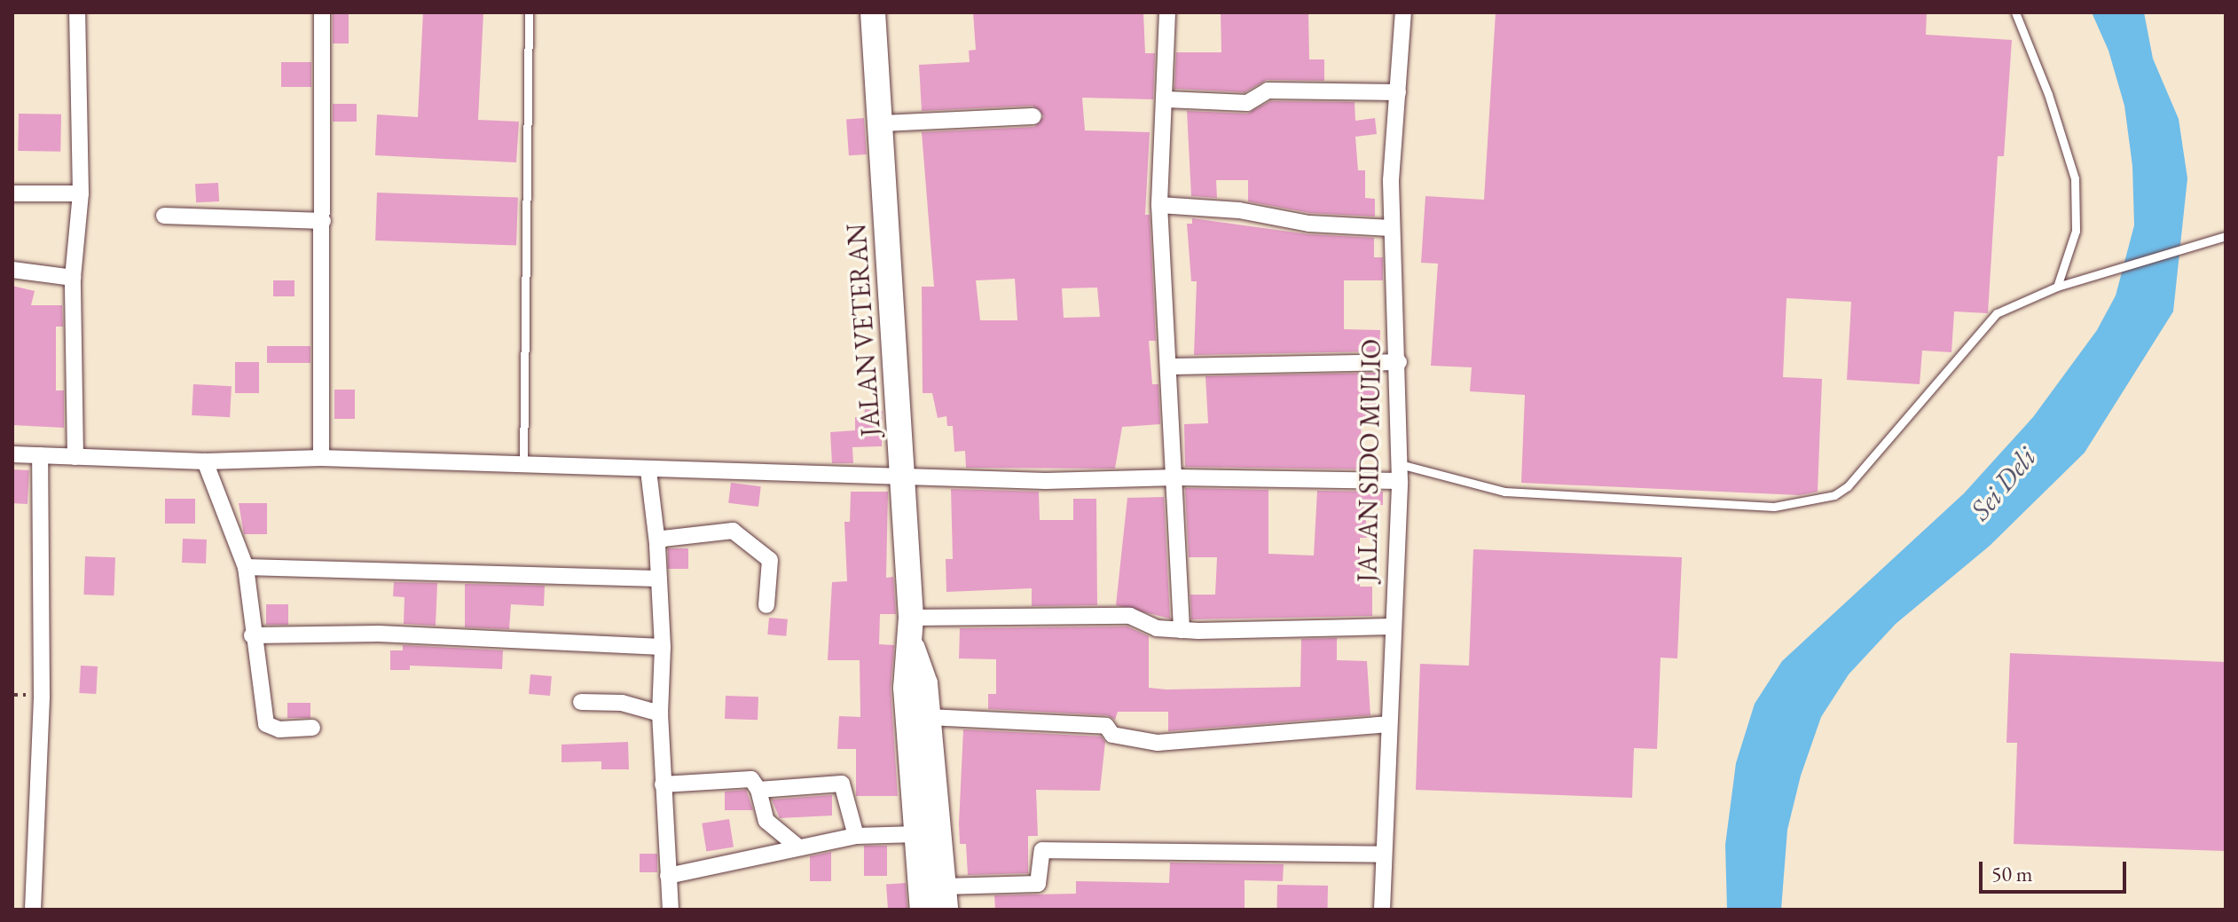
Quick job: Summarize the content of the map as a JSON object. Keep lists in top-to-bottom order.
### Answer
{
  "streets": {
    "main road": ["JALAN VETERAN"],
    "street": ["JALAN SIDO MULIO"]
  },
  "water": ["Sei Deli"],
  "scale_bar": "50 m"
}
